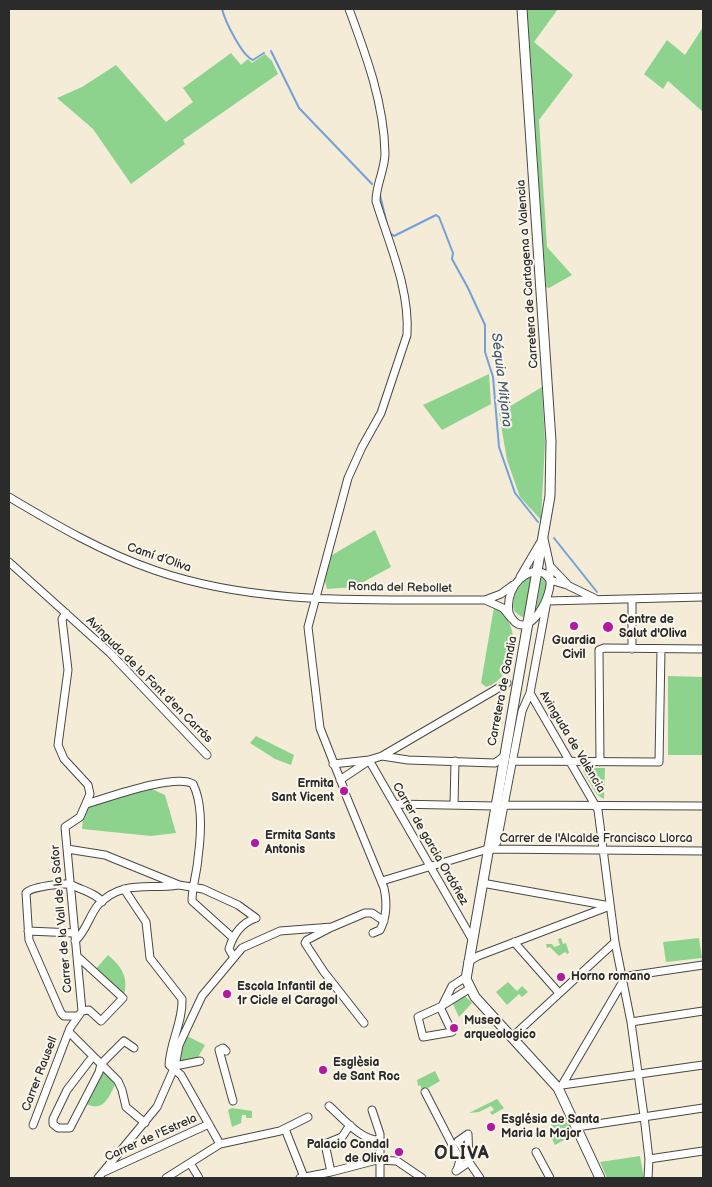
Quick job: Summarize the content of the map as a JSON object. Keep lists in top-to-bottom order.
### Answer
{
  "streets": {
    "main road": ["Carretera de Cartagena a Valencia", "Carretera de Gandia"],
    "street": [
      "Camí d’Oliva",
      "Ronda del Rebollet",
      "Avinguda de la Font d'en Carrós",
      "Avinguda de València",
      "Carrer de l'Alcalde Francisco Llorca",
      "Carrer de garcia Ordóñez",
      "Carrer de la Vall de la Safor",
      "Carrer Rausell",
      "Carrer de l'Estrela"
    ]
  },
  "crossings": [
    ["Carretera de Cartagena a Valencia", "Carretera de Gandia"],
    ["Carretera de Cartagena a Valencia", "Avinguda de València"],
    ["Camí d’Oliva", "Ronda del Rebollet"],
    ["Ronda del Rebollet", "Carretera de Gandia"],
    ["Carretera de Gandia", "Avinguda de València"],
    ["Carretera de Gandia", "Carrer de l'Alcalde Francisco Llorca"],
    ["Carretera de Gandia", "Carrer de garcia Ordóñez"],
    ["Avinguda de València", "Carrer de l'Alcalde Francisco Llorca"],
    ["Carrer de l'Alcalde Francisco Llorca", "Carrer de garcia Ordóñez"]
  ],
  "districts": ["OLIVA"],
  "water": ["Séquia Mitjana"],
  "places": [
    "Guardia Civil",
    "Centre de Salut d'Oliva",
    "Ermita Sant Vicent",
    "Ermita Sants Antonis",
    "Horno romano",
    "Escola Infantil de 1r Cicle el Caragol",
    "Museo arqueologico",
    "Esglèsia de Sant Roc",
    "Església de Santa Maria la Major",
    "Palacio Condal de Oliva"
  ]
}
